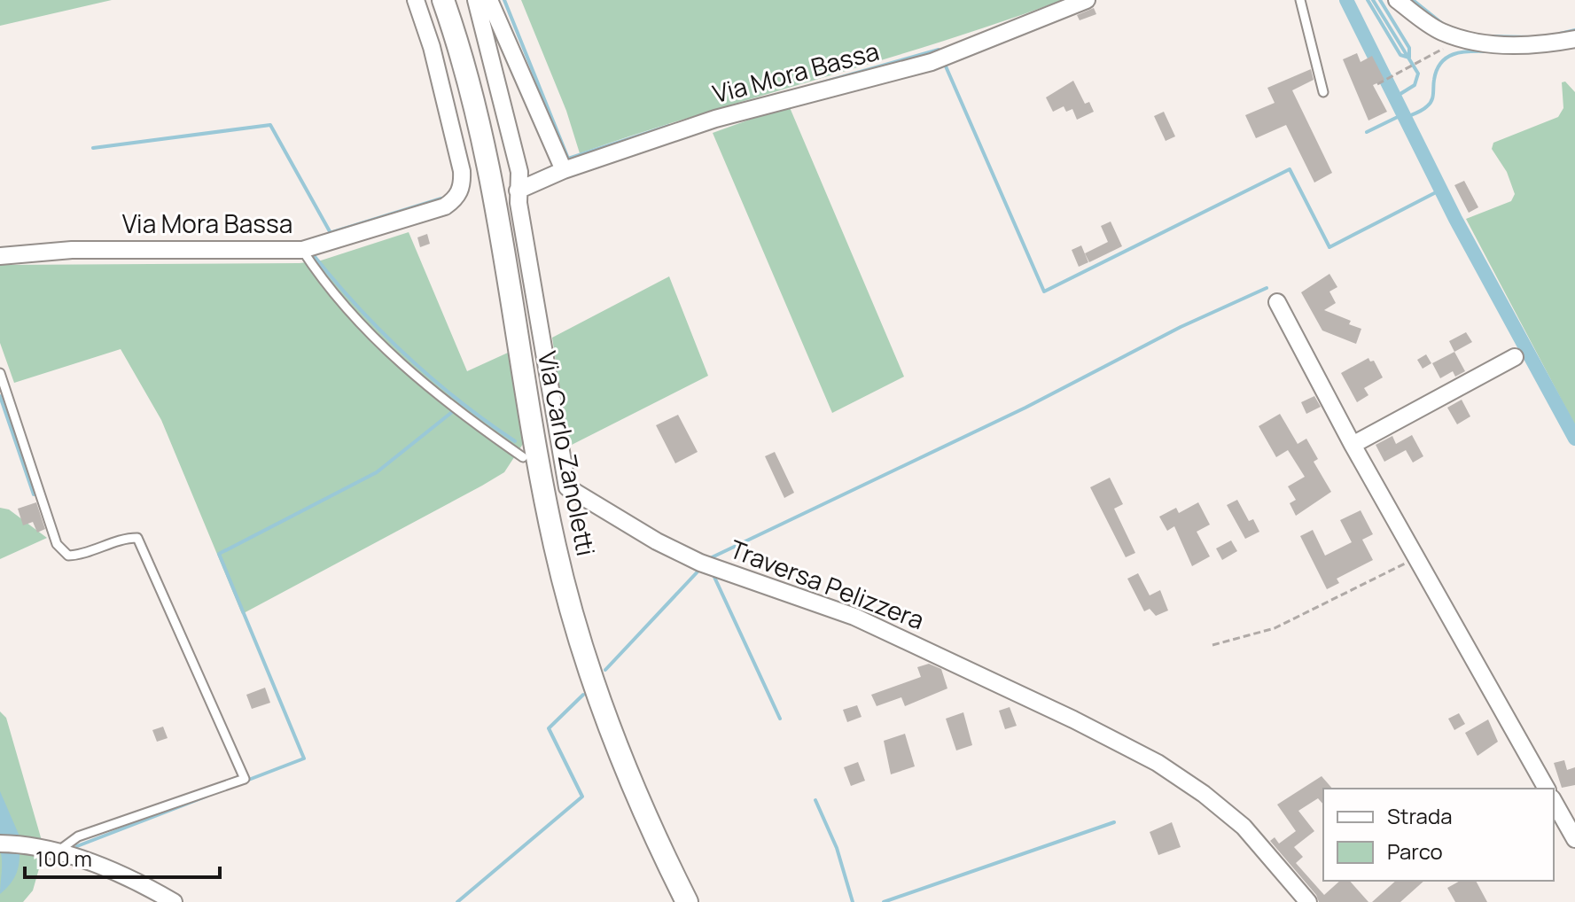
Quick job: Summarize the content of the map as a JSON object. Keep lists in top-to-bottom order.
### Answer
{
  "streets": {
    "main road": ["Via Carlo Zanoletti"],
    "street": ["Via Mora Bassa", "Traversa Pelizzera"]
  },
  "crossings": [
    ["Via Mora Bassa", "Traversa Pelizzera"]
  ],
  "legend": ["Strada", "Parco"],
  "scale_bar": "100 m"
}
